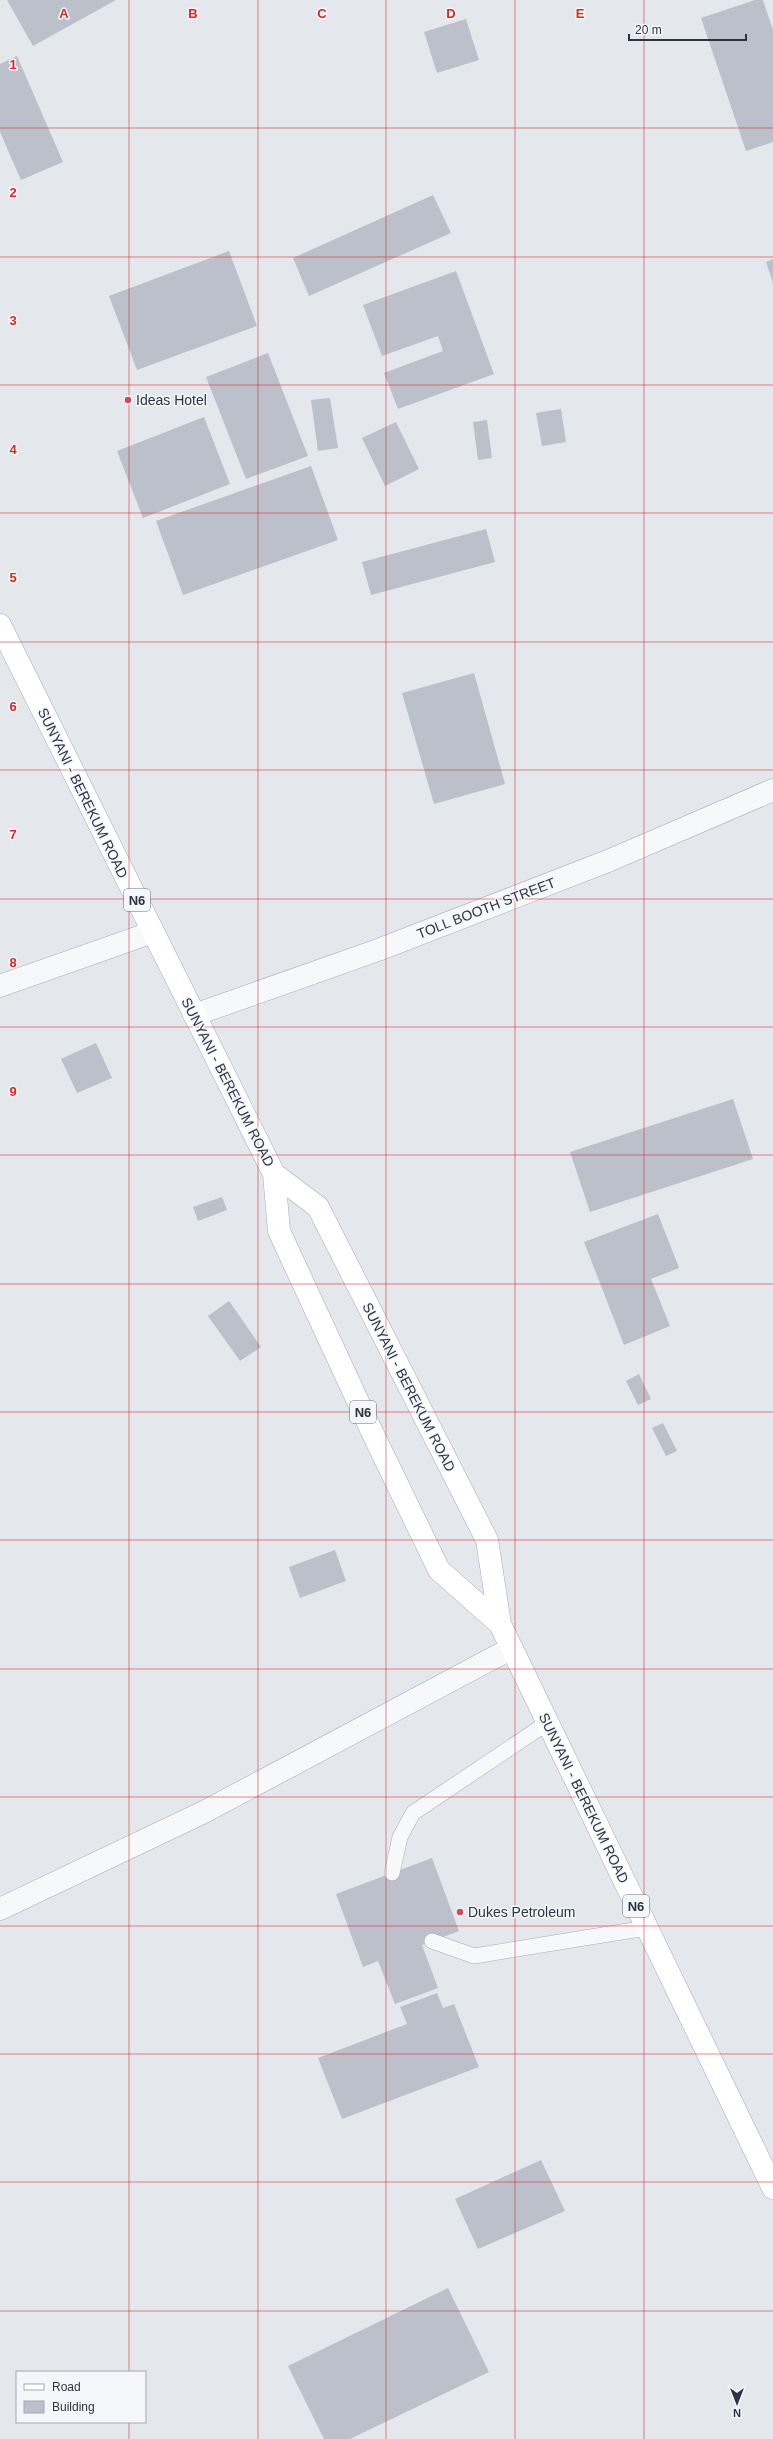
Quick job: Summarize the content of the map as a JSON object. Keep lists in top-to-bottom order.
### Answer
{
  "streets": {
    "main road": ["SUNYANI - BEREKUM ROAD", "N6"],
    "street": ["TOLL BOOTH STREET"]
  },
  "crossings": [
    ["SUNYANI - BEREKUM ROAD", "TOLL BOOTH STREET"]
  ],
  "places": ["Ideas Hotel", "Dukes Petroleum"],
  "legend": ["Road", "Building"],
  "scale_bar": "20 m",
  "north": "bottom",
  "grid": {
    "columns": [
      "A",
      "B",
      "C",
      "D",
      "E"
    ],
    "rows": [
      "1",
      "2",
      "3",
      "4",
      "5",
      "6",
      "7",
      "8",
      "9"
    ]
  }
}
